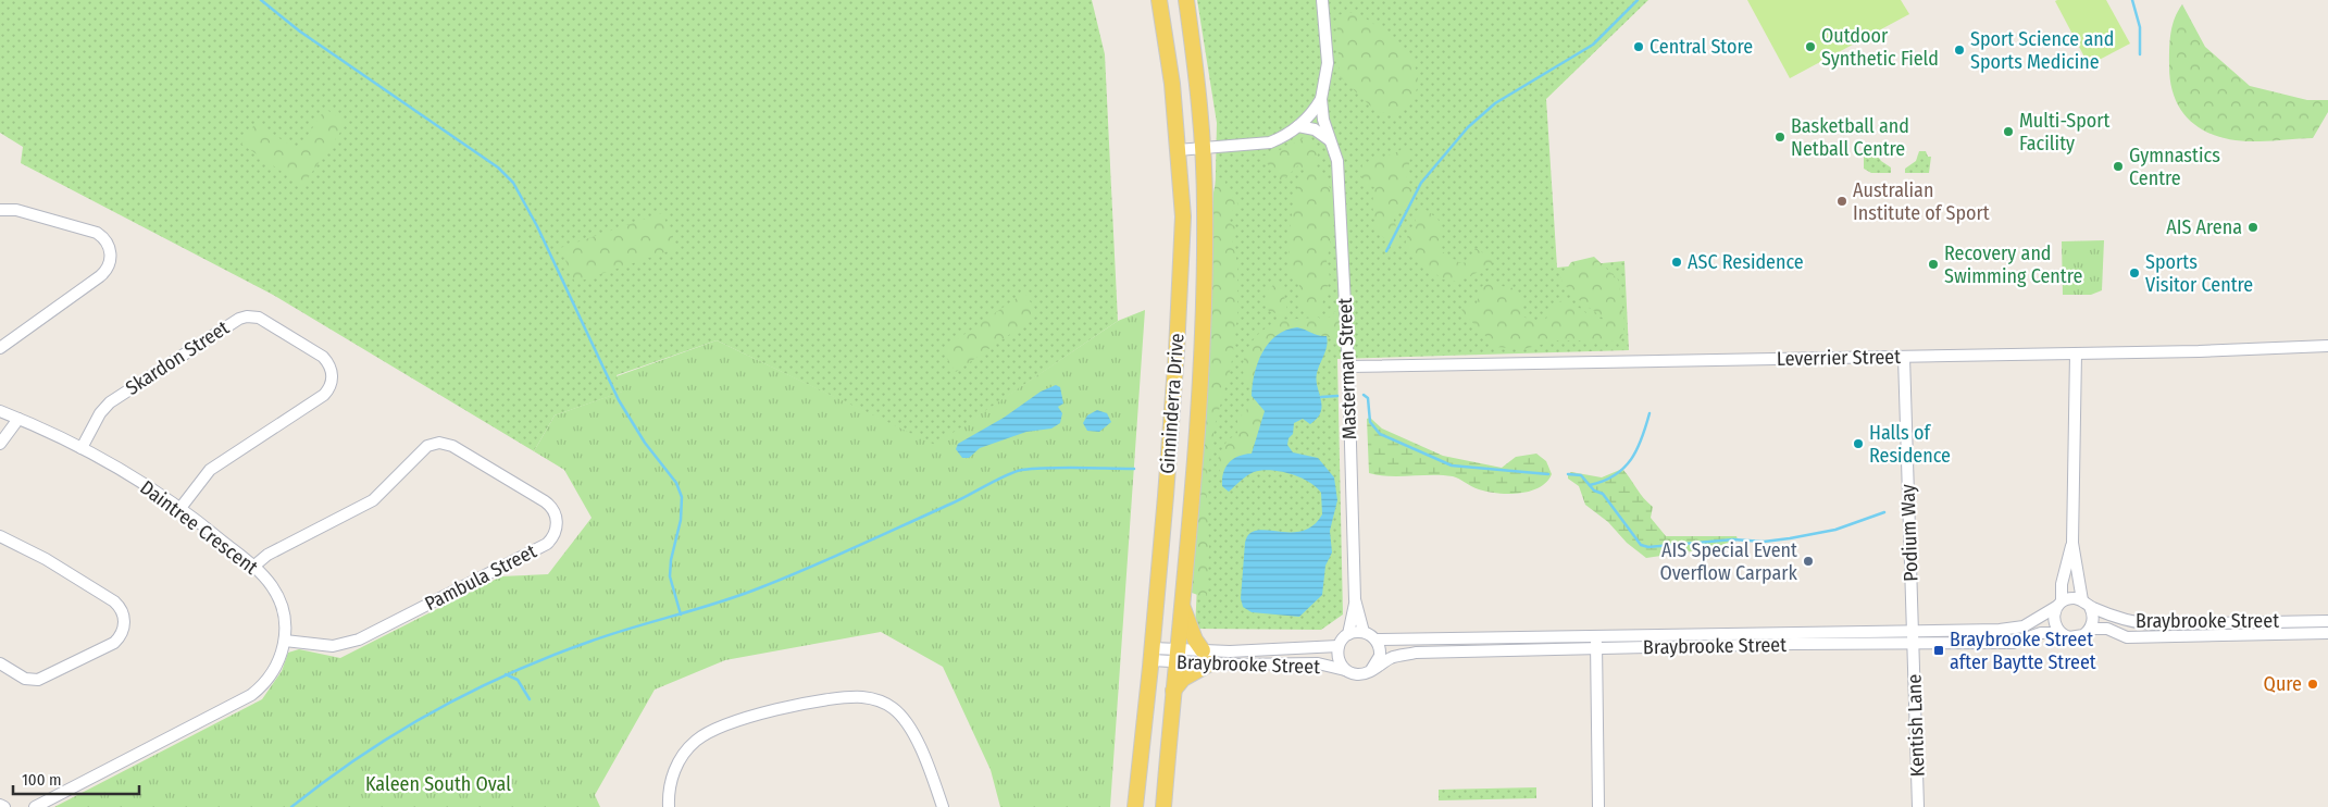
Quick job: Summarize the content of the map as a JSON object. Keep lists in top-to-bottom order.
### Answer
{
  "streets": {
    "main road": ["Ginninderra Drive"],
    "street": [
      "Skardon Street",
      "Leverrier Street",
      "Masterman Street",
      "Daintree Crescent",
      "Podium Way",
      "Pambula Street",
      "Braybrooke Street",
      "Kentish Lane"
    ]
  },
  "crossings": [
    ["Skardon Street", "Daintree Crescent"],
    ["Leverrier Street", "Masterman Street"],
    ["Leverrier Street", "Podium Way"],
    ["Masterman Street", "Braybrooke Street"],
    ["Ginninderra Drive", "Braybrooke Street"],
    ["Daintree Crescent", "Pambula Street"],
    ["Podium Way", "Braybrooke Street"],
    ["Podium Way", "Kentish Lane"],
    ["Braybrooke Street", "Kentish Lane"]
  ],
  "parks": ["Kaleen South Oval"],
  "places": {
    "other": [
      "Central Store",
      "Outdoor Synthetic Field",
      "Sport Science and Sports Medicine",
      "Multi-Sport Facility",
      "Basketball and Netball Centre",
      "Gymnastics Centre",
      "Australian Institute of Sport",
      "AIS Arena",
      "ASC Residence",
      "Recovery and Swimming Centre",
      "Sports Visitor Centre",
      "Halls of Residence",
      "AIS Special Event Overflow Carpark",
      "Qure"
    ],
    "transit": ["Braybrooke Street after Baytte Street"]
  },
  "scale_bar": "100 m"
}
